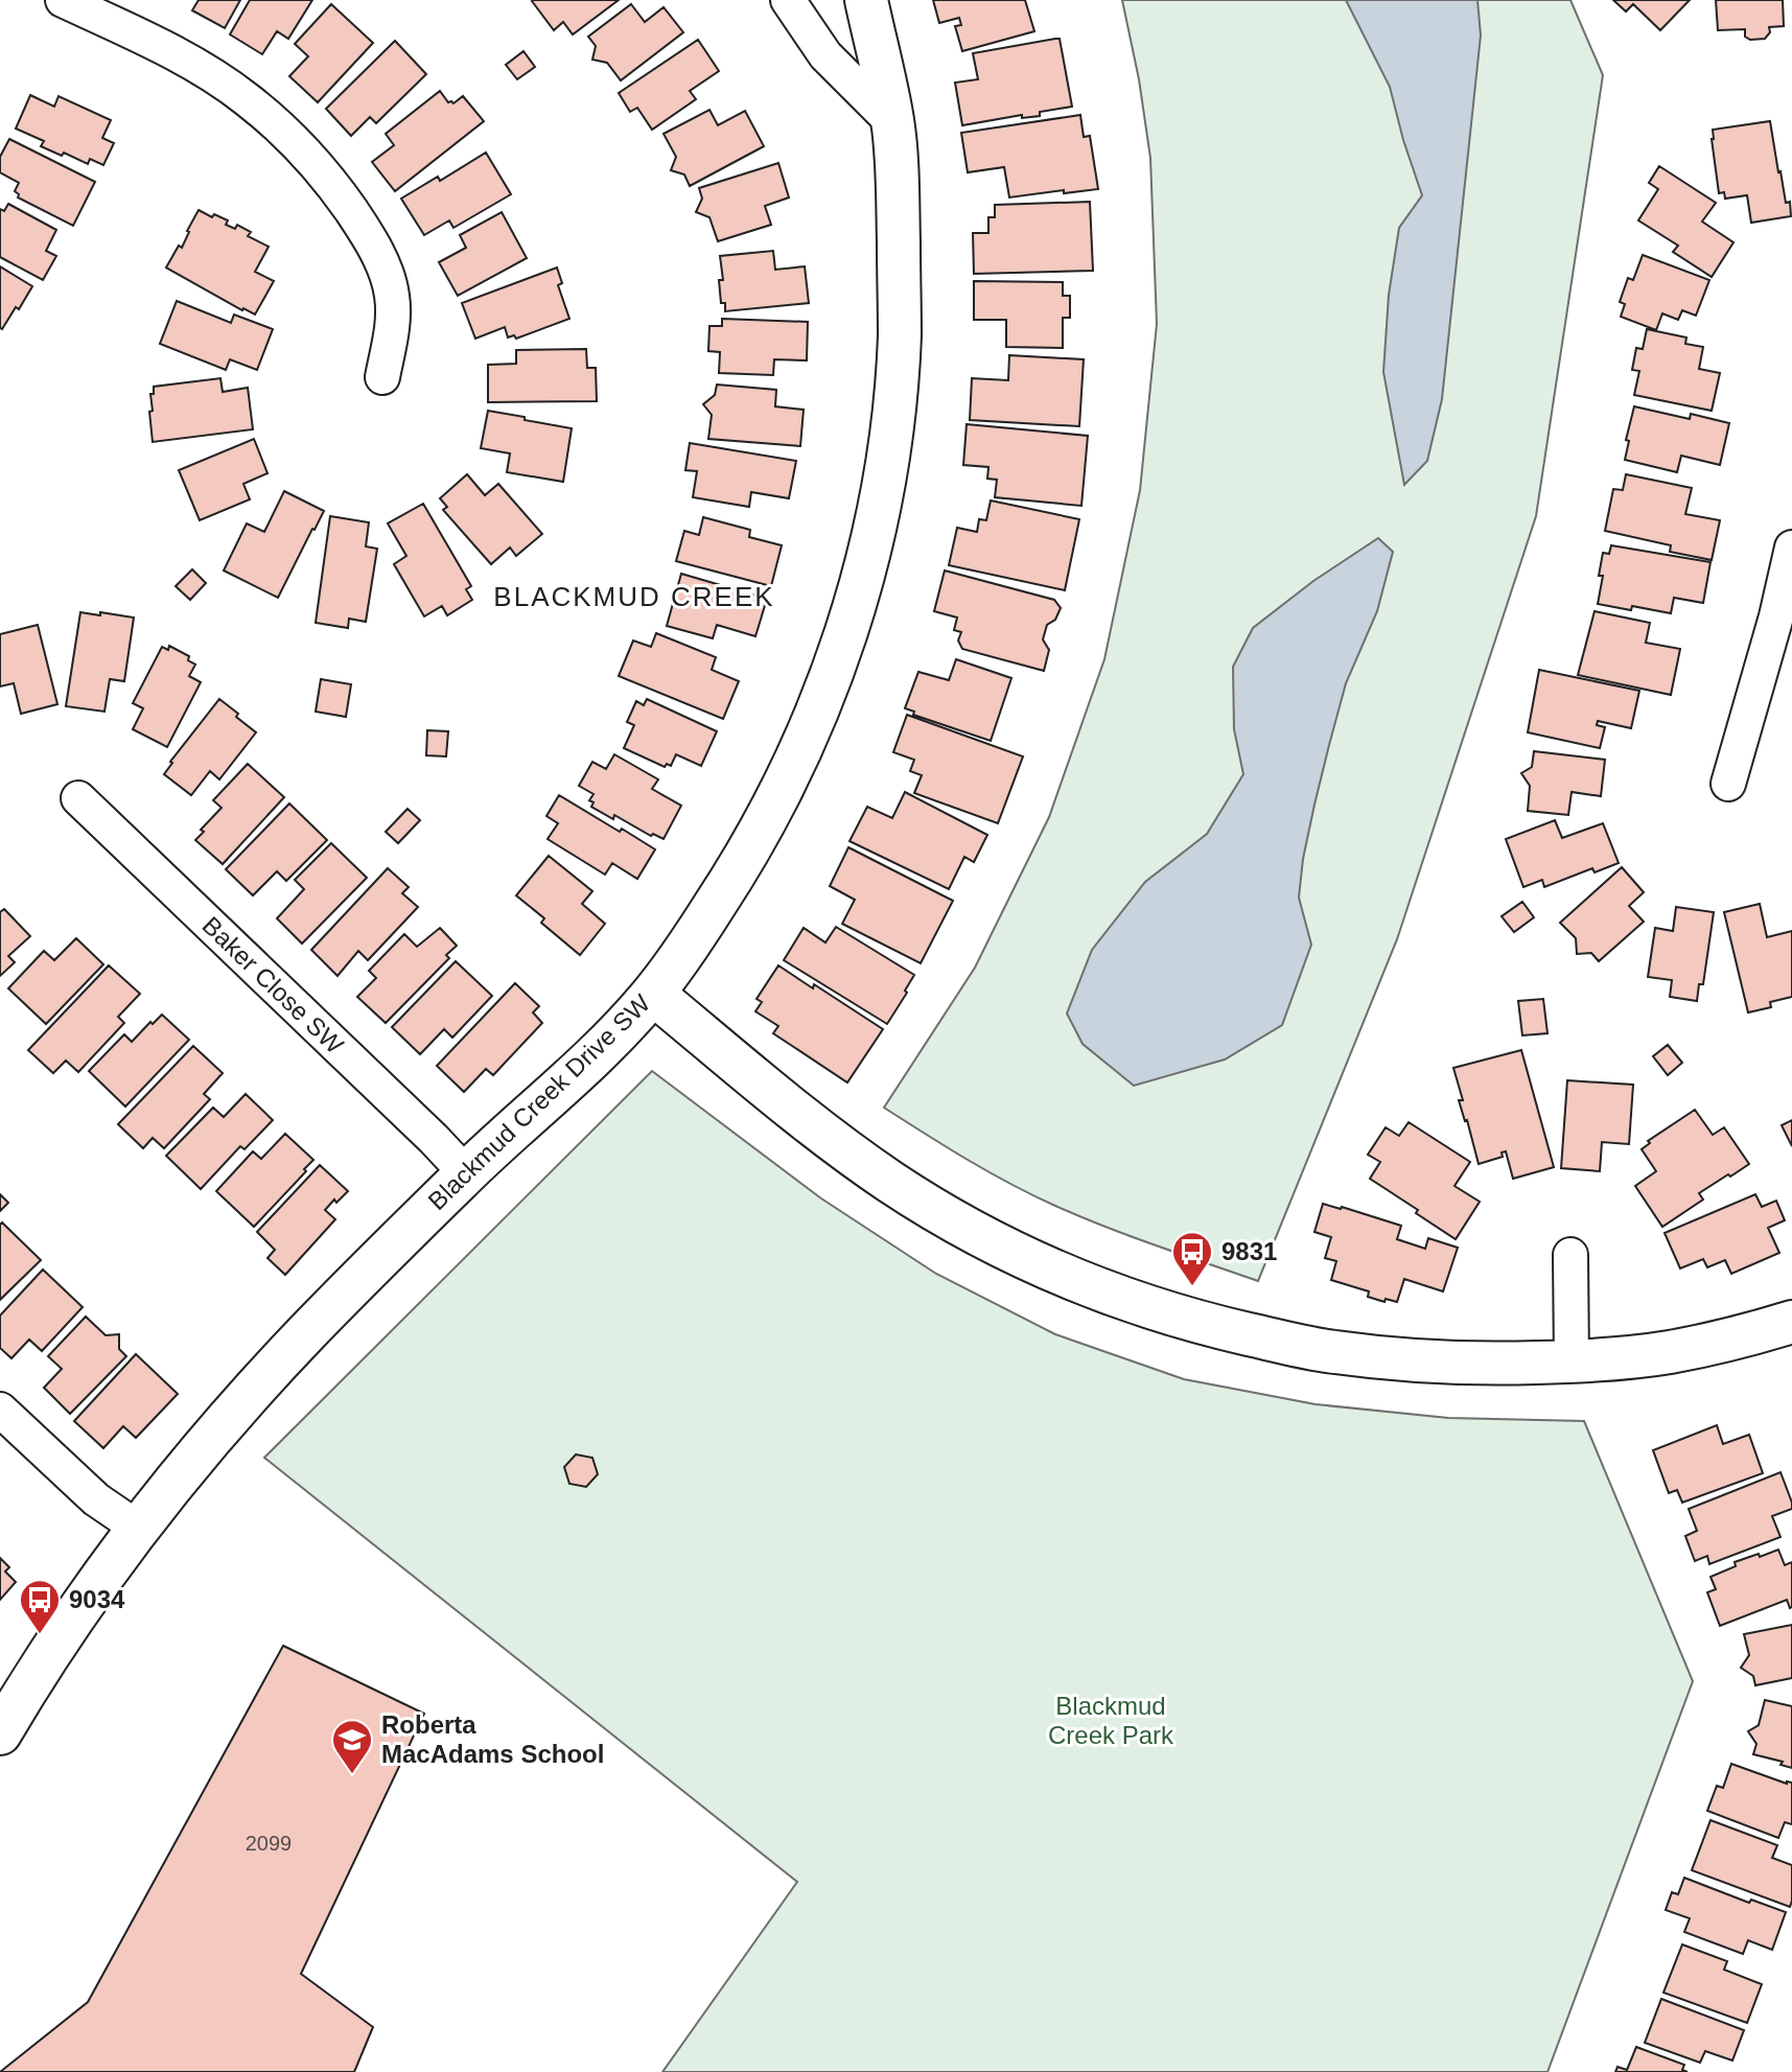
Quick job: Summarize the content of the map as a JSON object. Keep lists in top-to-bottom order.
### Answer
{
  "streets": {
    "street": ["Baker Close SW", "Blackmud Creek Drive SW"]
  },
  "crossings": [
    ["Baker Close SW", "Blackmud Creek Drive SW"]
  ],
  "districts": ["BLACKMUD CREEK"],
  "parks": ["Blackmud Creek Park"],
  "places": {
    "bus stop": ["9831", "9034"],
    "school or university": ["Roberta MacAdams School"]
  },
  "house_numbers": ["2099"]
}
